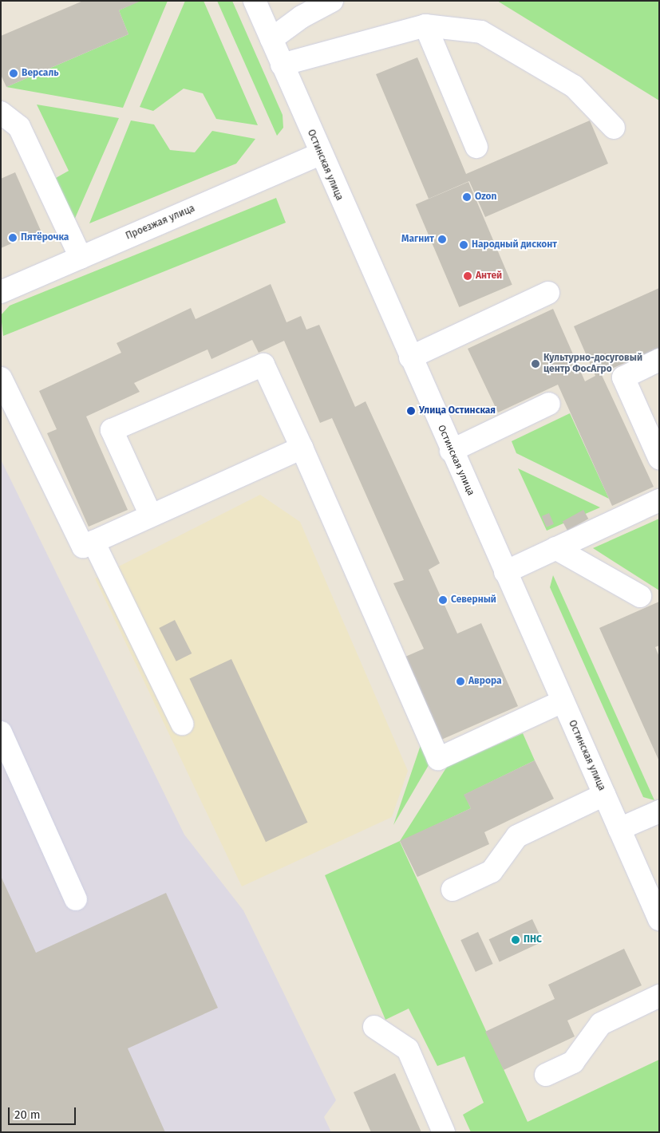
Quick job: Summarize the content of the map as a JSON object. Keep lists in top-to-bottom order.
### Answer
{
  "streets": {
    "street": ["Остинская улица", "Проезжая улица"]
  },
  "crossings": [
    ["Остинская улица", "Проезжая улица"]
  ],
  "places": [
    "Версаль",
    "Ozon",
    "Пятёрочка",
    "Магнит",
    "Народный дисконт",
    "Антей",
    "Культурно-досуговый центр ФосАгро",
    "Улица Остинская",
    "Северный",
    "Аврора",
    "ПНС"
  ],
  "scale_bar": "20 m"
}
